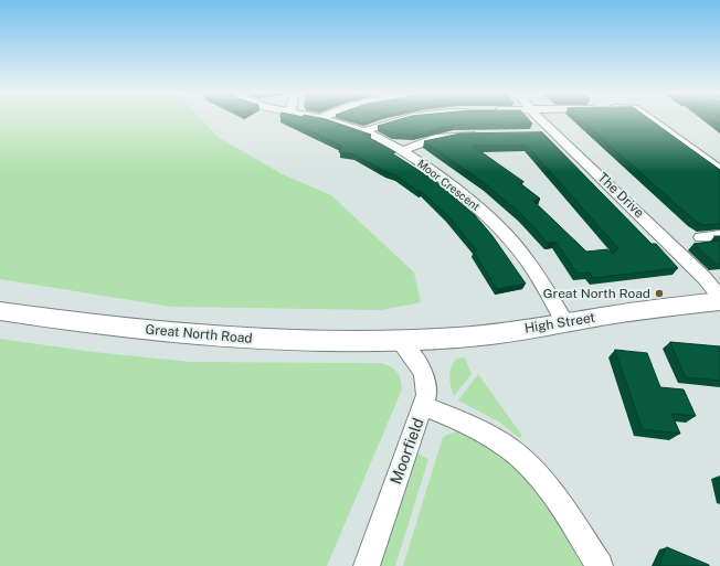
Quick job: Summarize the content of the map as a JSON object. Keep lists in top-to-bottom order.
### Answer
{
  "streets": {
    "main road": ["High Street", "Great North Road"],
    "street": ["Moor Crescent", "The Drive", "Moorfield"]
  },
  "crossings": [
    ["Moor Crescent", "High Street"],
    ["The Drive", "High Street"],
    ["High Street", "Great North Road"],
    ["High Street", "Moorfield"],
    ["Great North Road", "Moorfield"]
  ],
  "places": ["Great North Road"]
}
